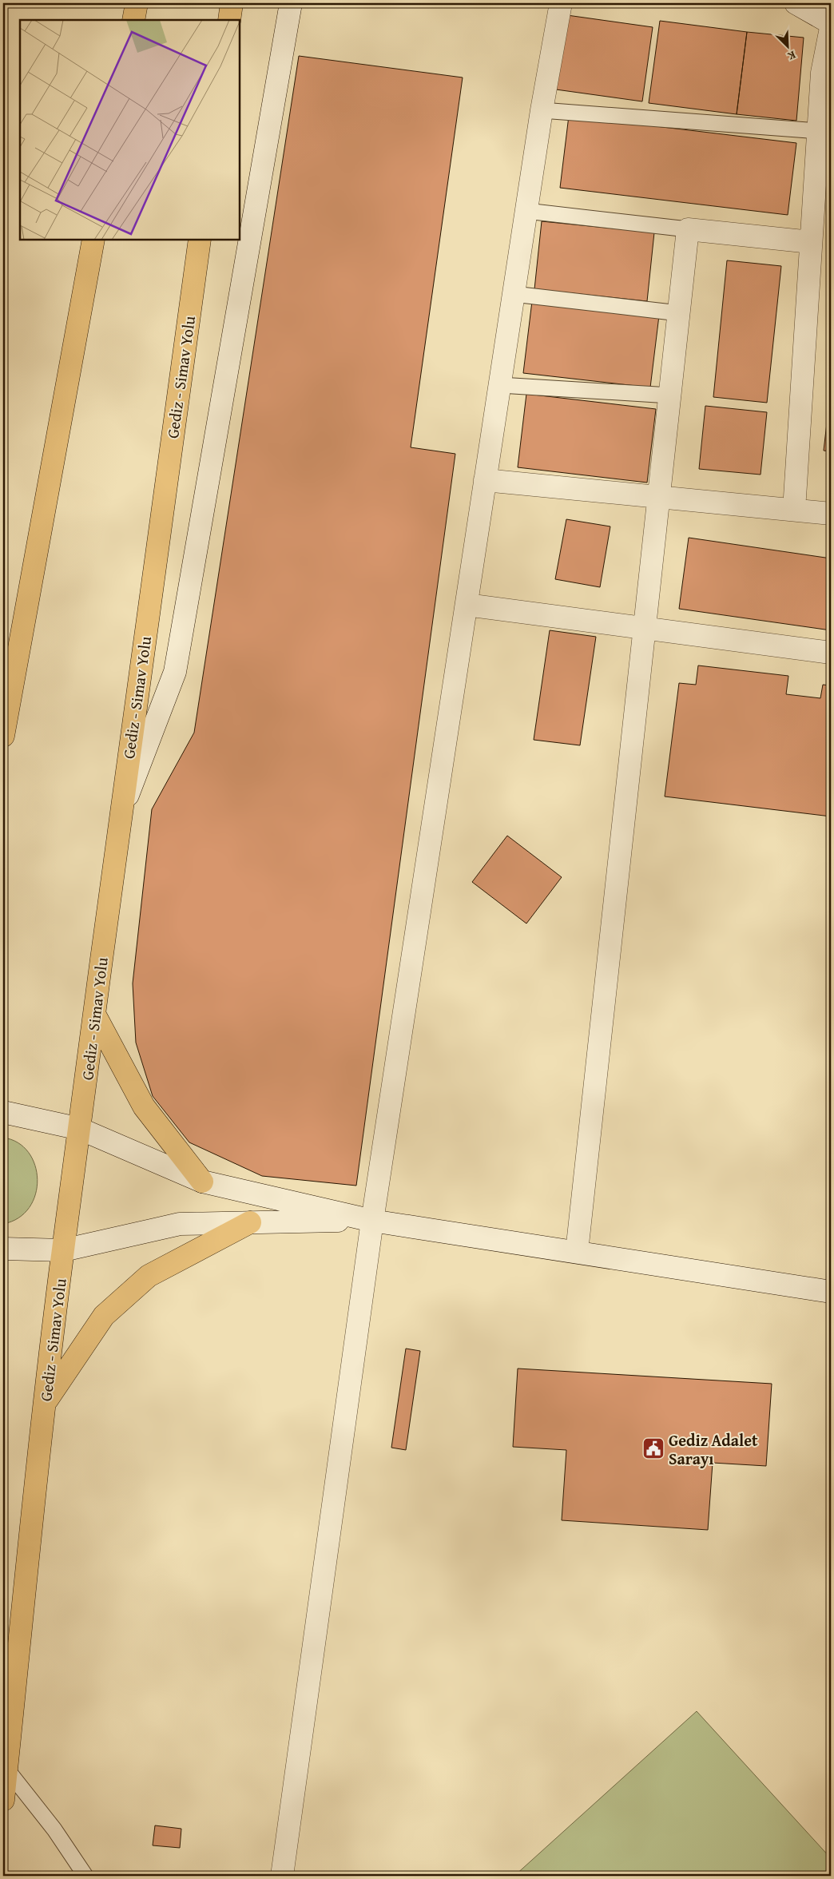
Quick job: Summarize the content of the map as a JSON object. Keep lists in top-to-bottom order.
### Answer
{
  "streets": {
    "highway": ["Gediz - Simav Yolu"]
  },
  "places": {
    "public building": ["Gediz Adalet Sarayı"]
  },
  "north": "bottom right"
}
